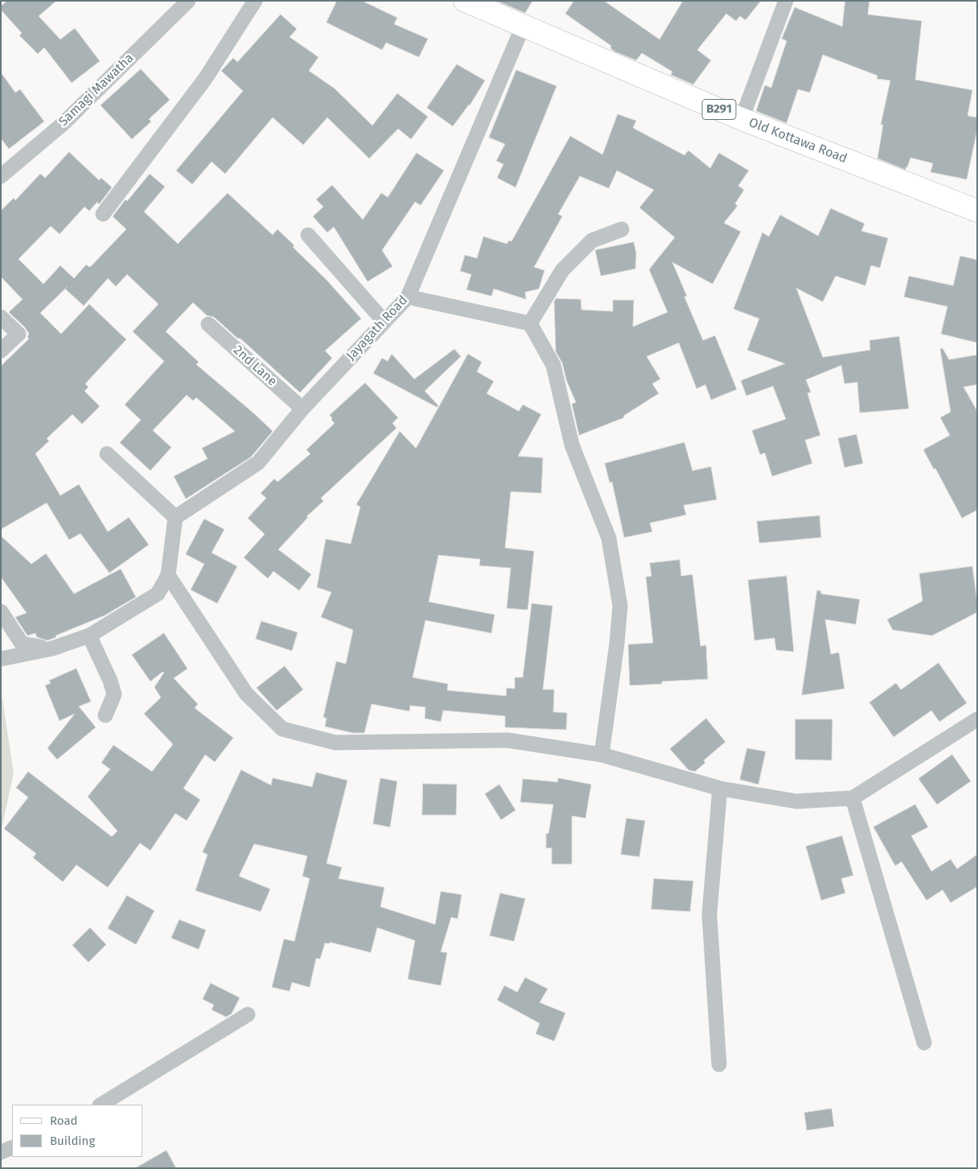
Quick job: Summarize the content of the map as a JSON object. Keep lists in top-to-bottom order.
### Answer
{
  "streets": {
    "main road": ["B291", "Old Kottawa Road"],
    "street": ["Samagi Mawatha", "Jayagath Road", "2nd Lane"]
  },
  "crossings": [
    ["Old Kottawa Road", "Jayagath Road"],
    ["Jayagath Road", "2nd Lane"]
  ],
  "legend": ["Road", "Building"]
}
